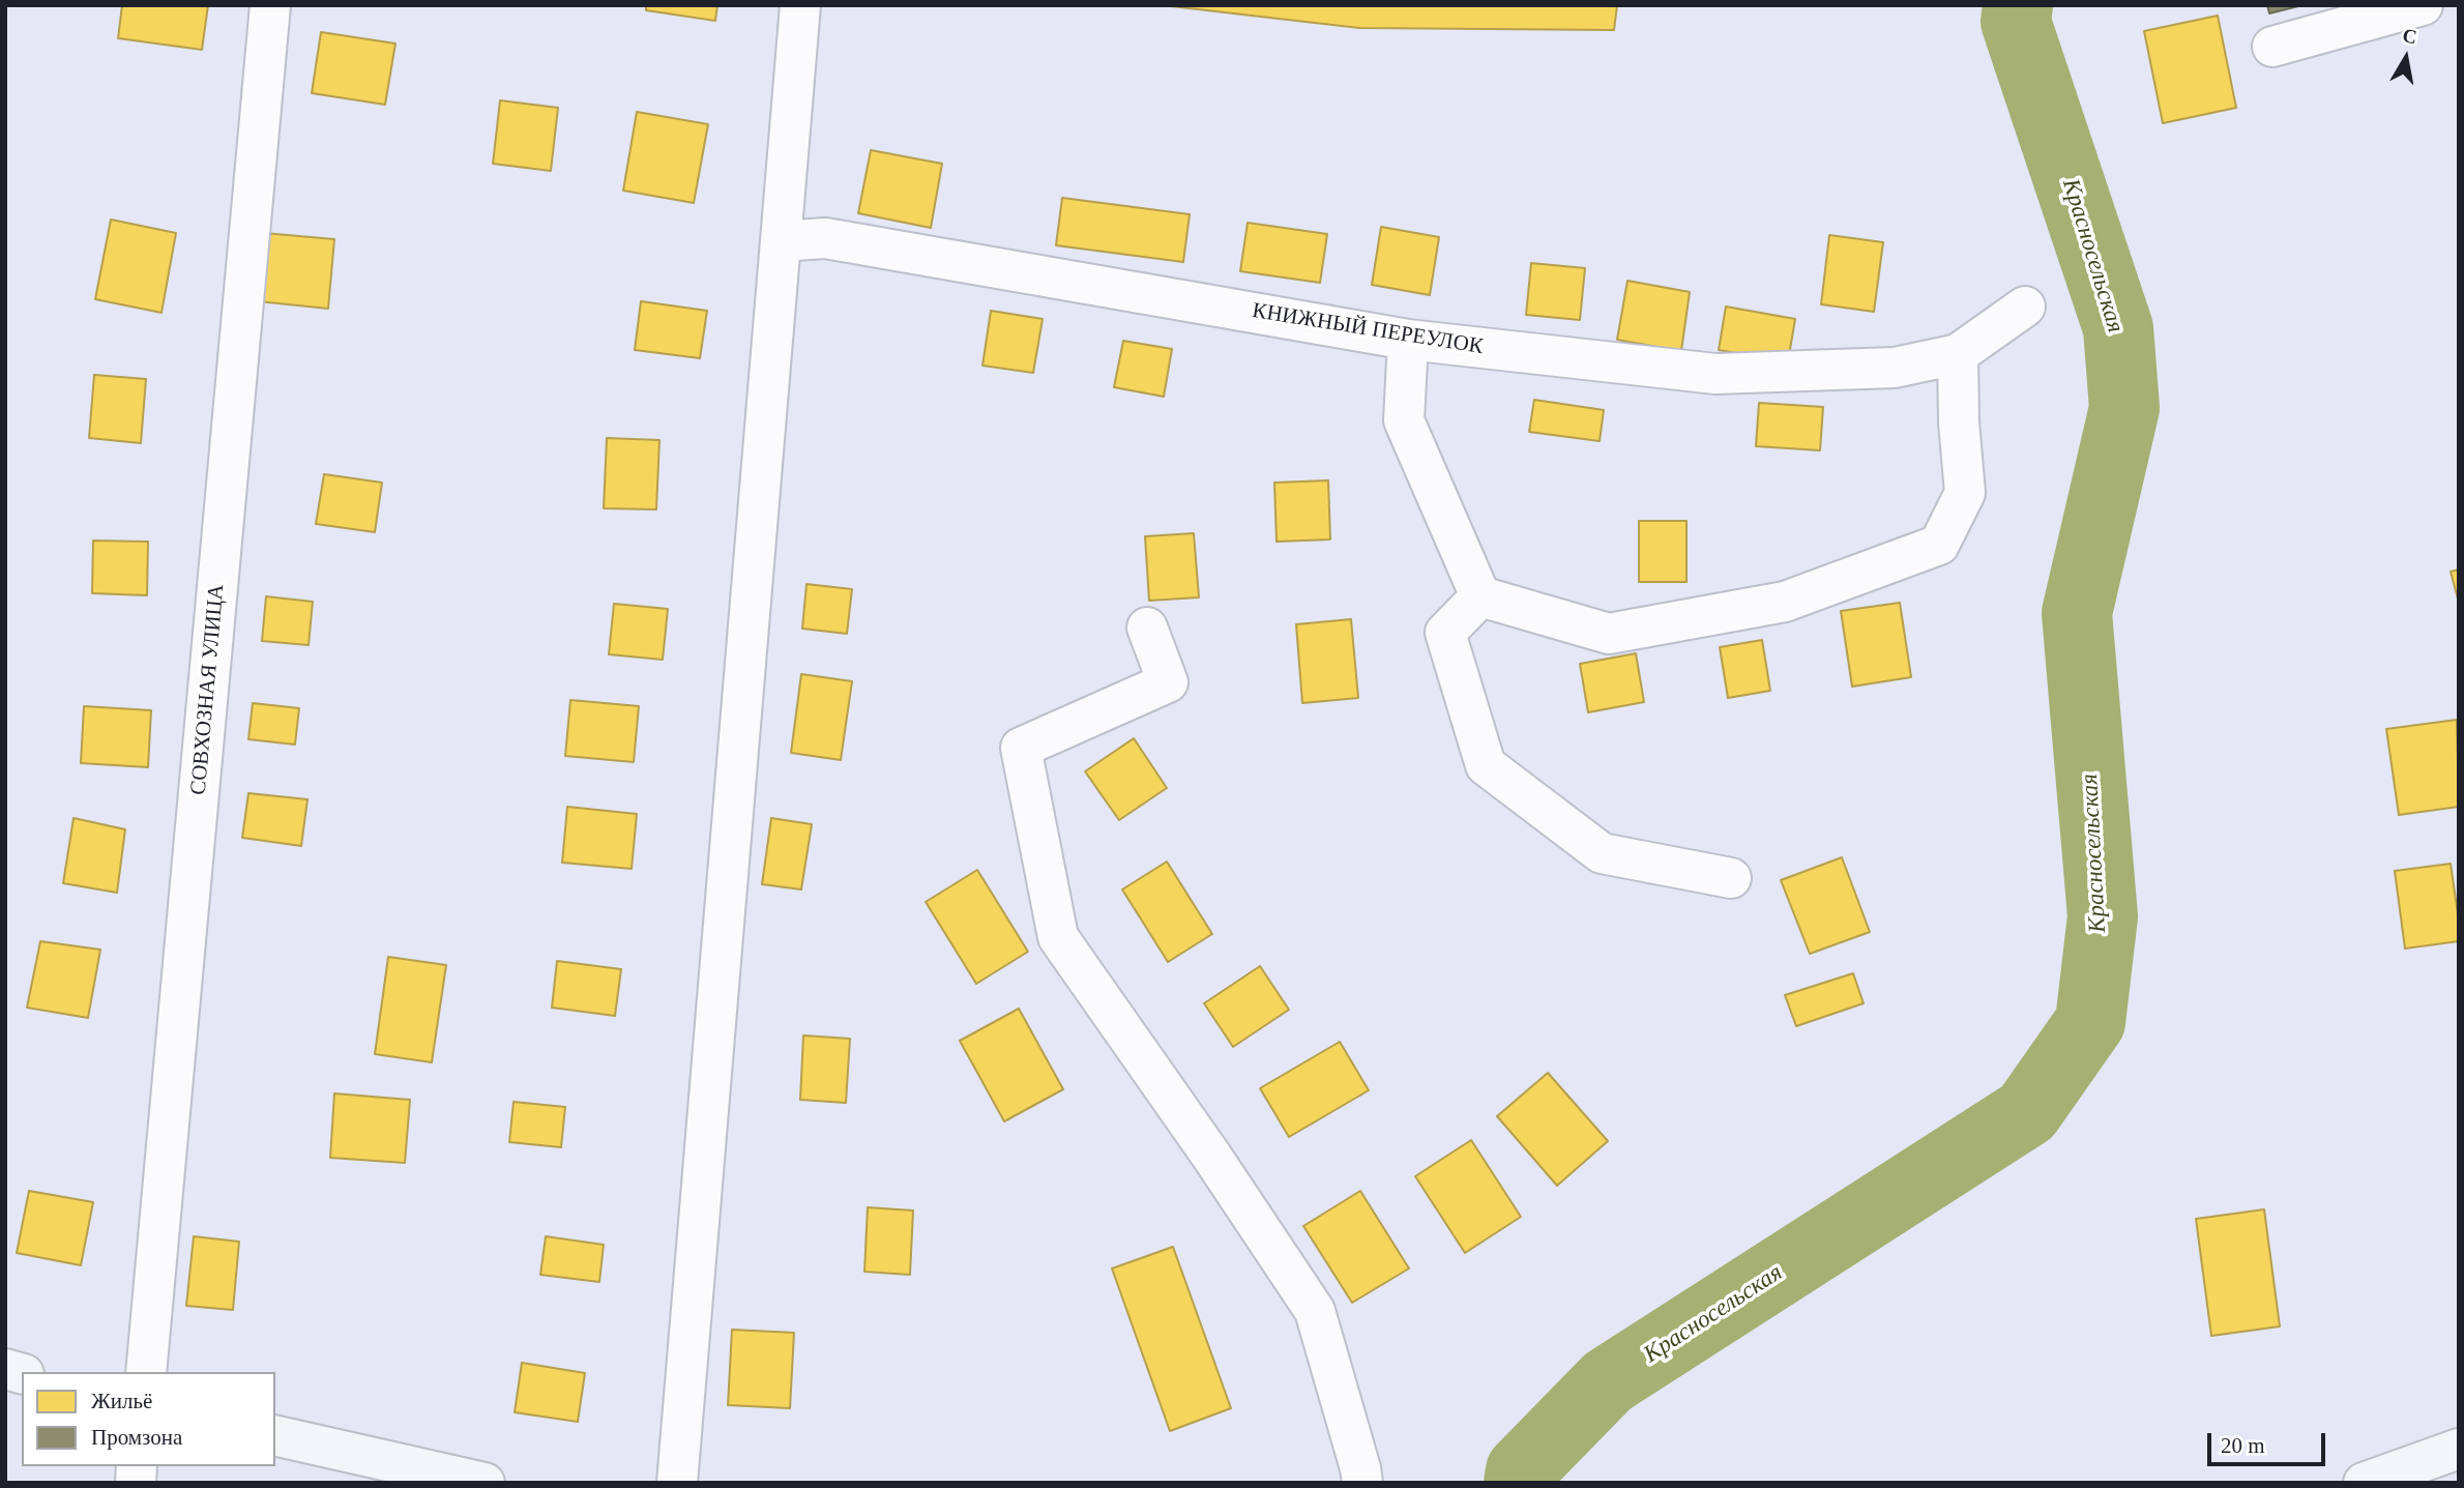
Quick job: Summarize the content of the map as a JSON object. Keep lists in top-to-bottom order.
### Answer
{
  "streets": {
    "street": ["КНИЖНЫЙ ПЕРЕУЛОК", "СОВХОЗНАЯ УЛИЦА"]
  },
  "water": ["Красносельская"],
  "legend": ["Жильё", "Промзона"],
  "scale_bar": "20 m",
  "north": "top"
}
